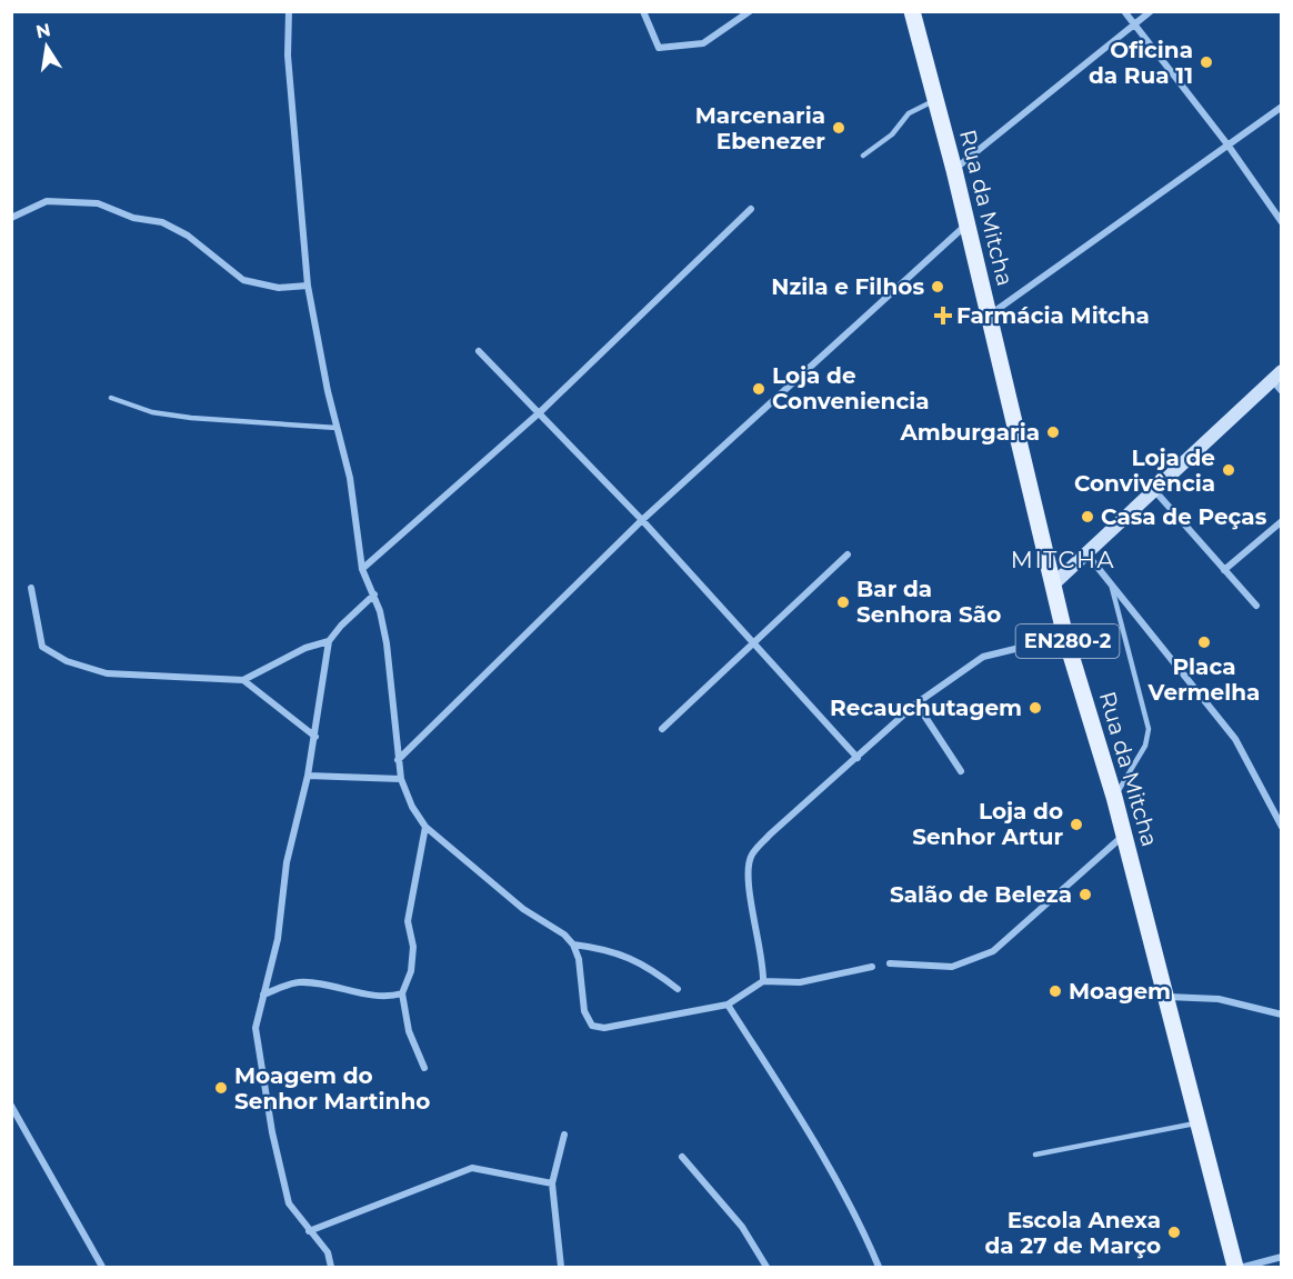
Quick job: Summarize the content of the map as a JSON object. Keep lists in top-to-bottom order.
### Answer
{
  "streets": {
    "main road": ["Rua da Mitcha", "EN280-2"]
  },
  "districts": ["MITCHA"],
  "places": {
    "other": [
      "Oficina da Rua 11",
      "Marcenaria Ebenezer",
      "Nzila e Filhos",
      "Loja de Conveniencia",
      "Amburgaria",
      "Loja de Convivência",
      "Casa de Peças",
      "Bar da Senhora São",
      "Placa Vermelha",
      "Recauchutagem",
      "Loja do Senhor Artur",
      "Salão de Beleza",
      "Moagem",
      "Moagem do Senhor Martinho",
      "Escola Anexa da 27 de Março"
    ],
    "health": ["Farmácia Mitcha"]
  },
  "north": "top"
}
